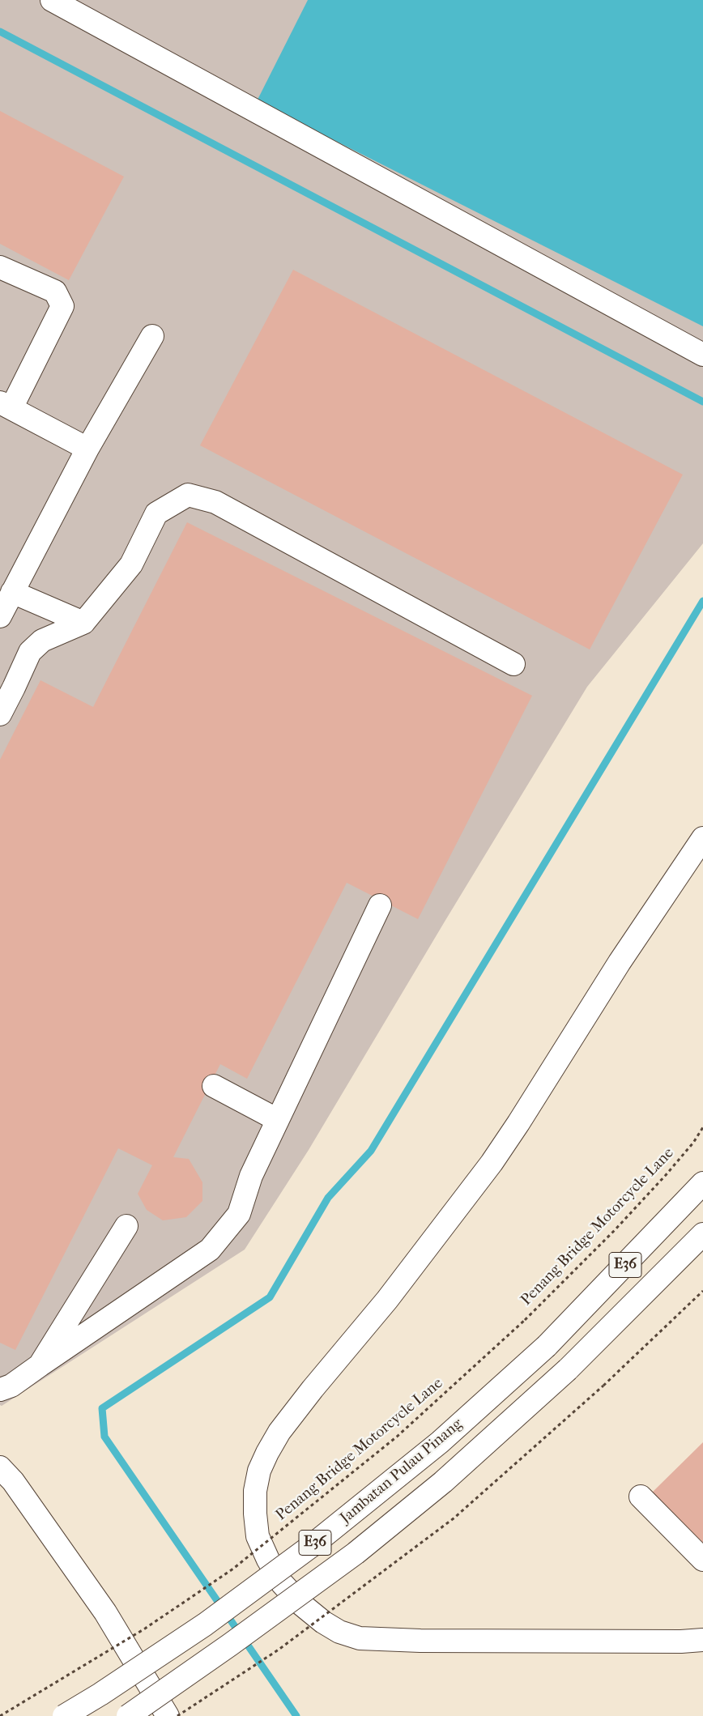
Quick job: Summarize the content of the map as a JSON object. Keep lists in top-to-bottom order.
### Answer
{
  "streets": {
    "main road": ["E36", "Jambatan Pulau Pinang"],
    "path": ["Penang Bridge Motorcycle Lane"]
  }
}
